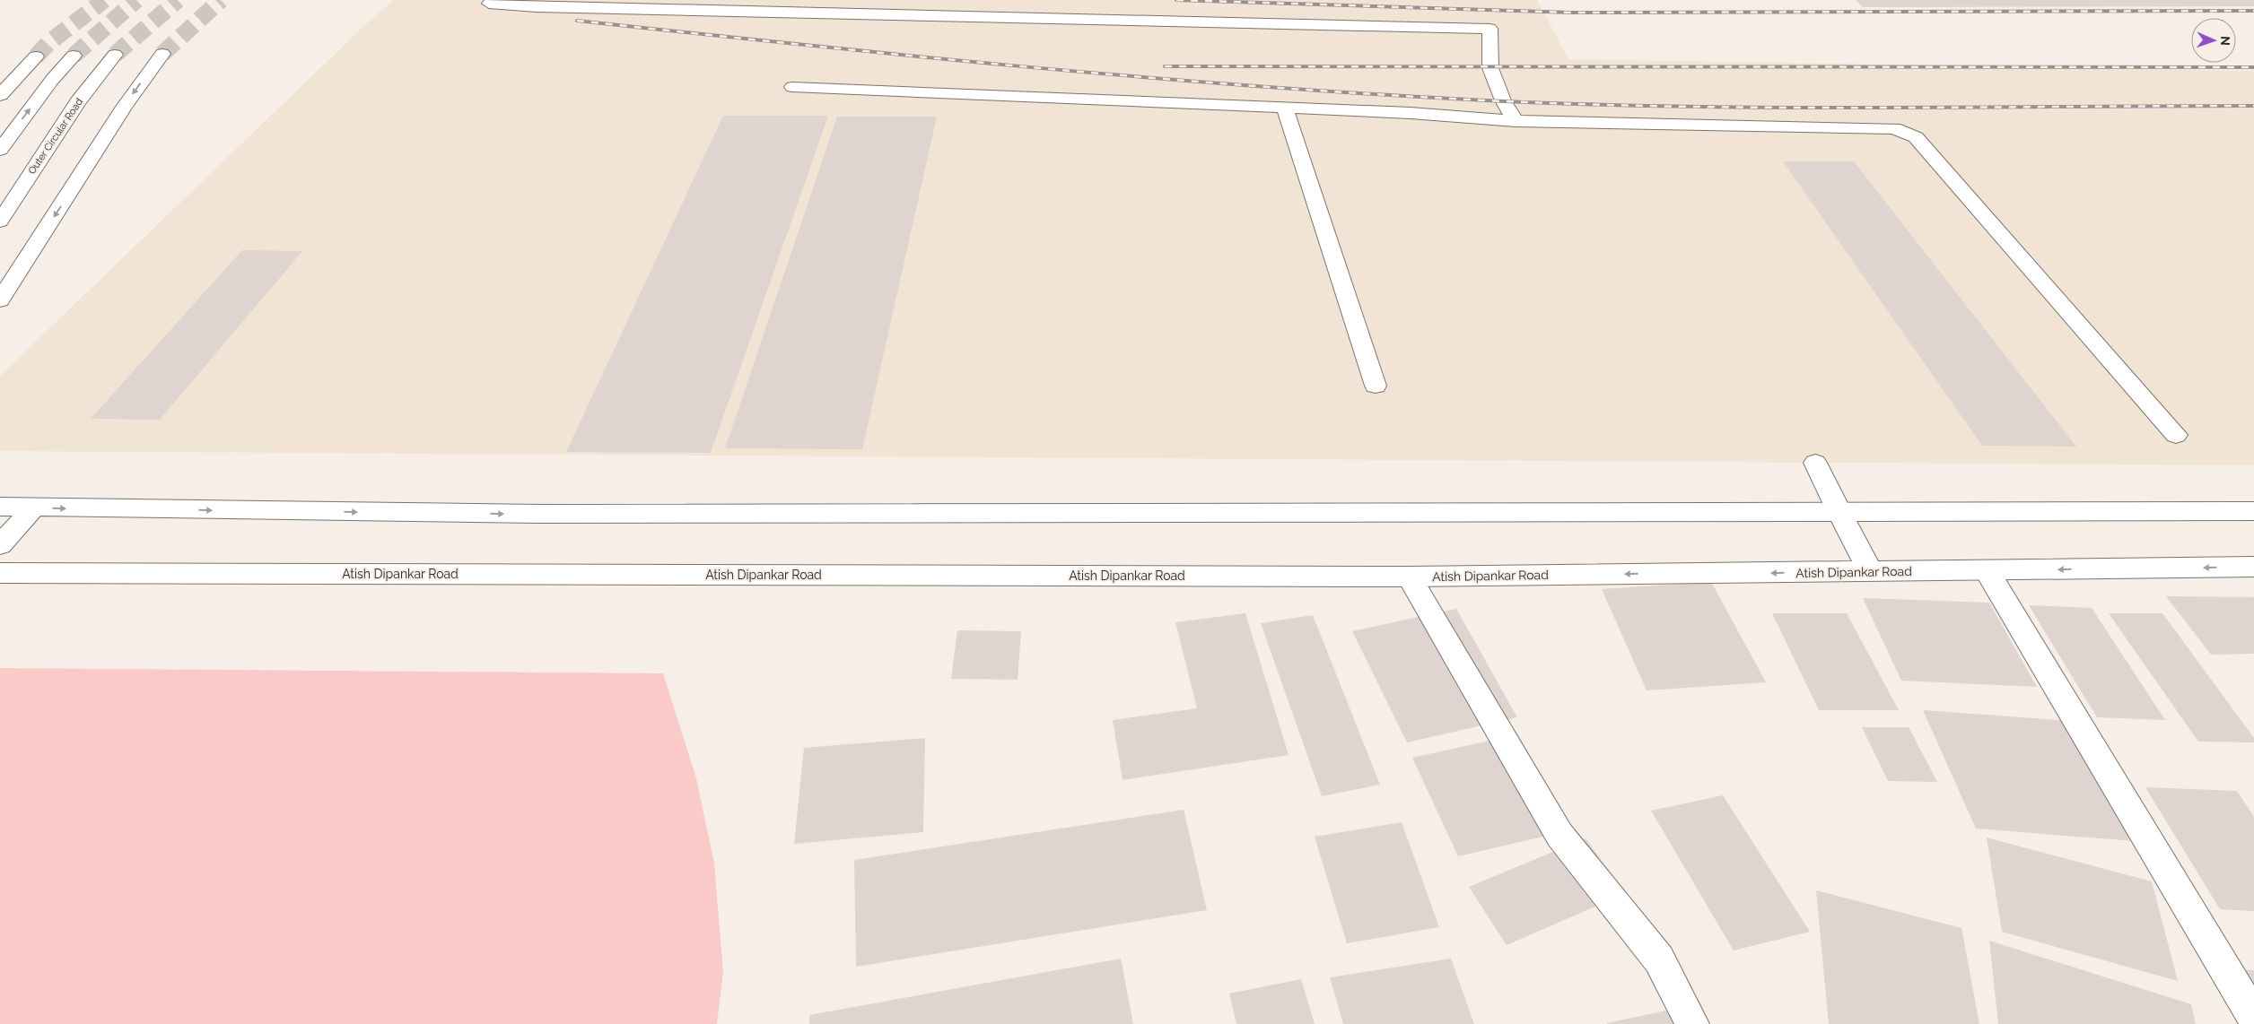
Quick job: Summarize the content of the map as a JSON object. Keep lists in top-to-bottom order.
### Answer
{
  "streets": {
    "main road": ["Outer Circular Road", "Atish Dipankar Road"]
  },
  "north": "right"
}
